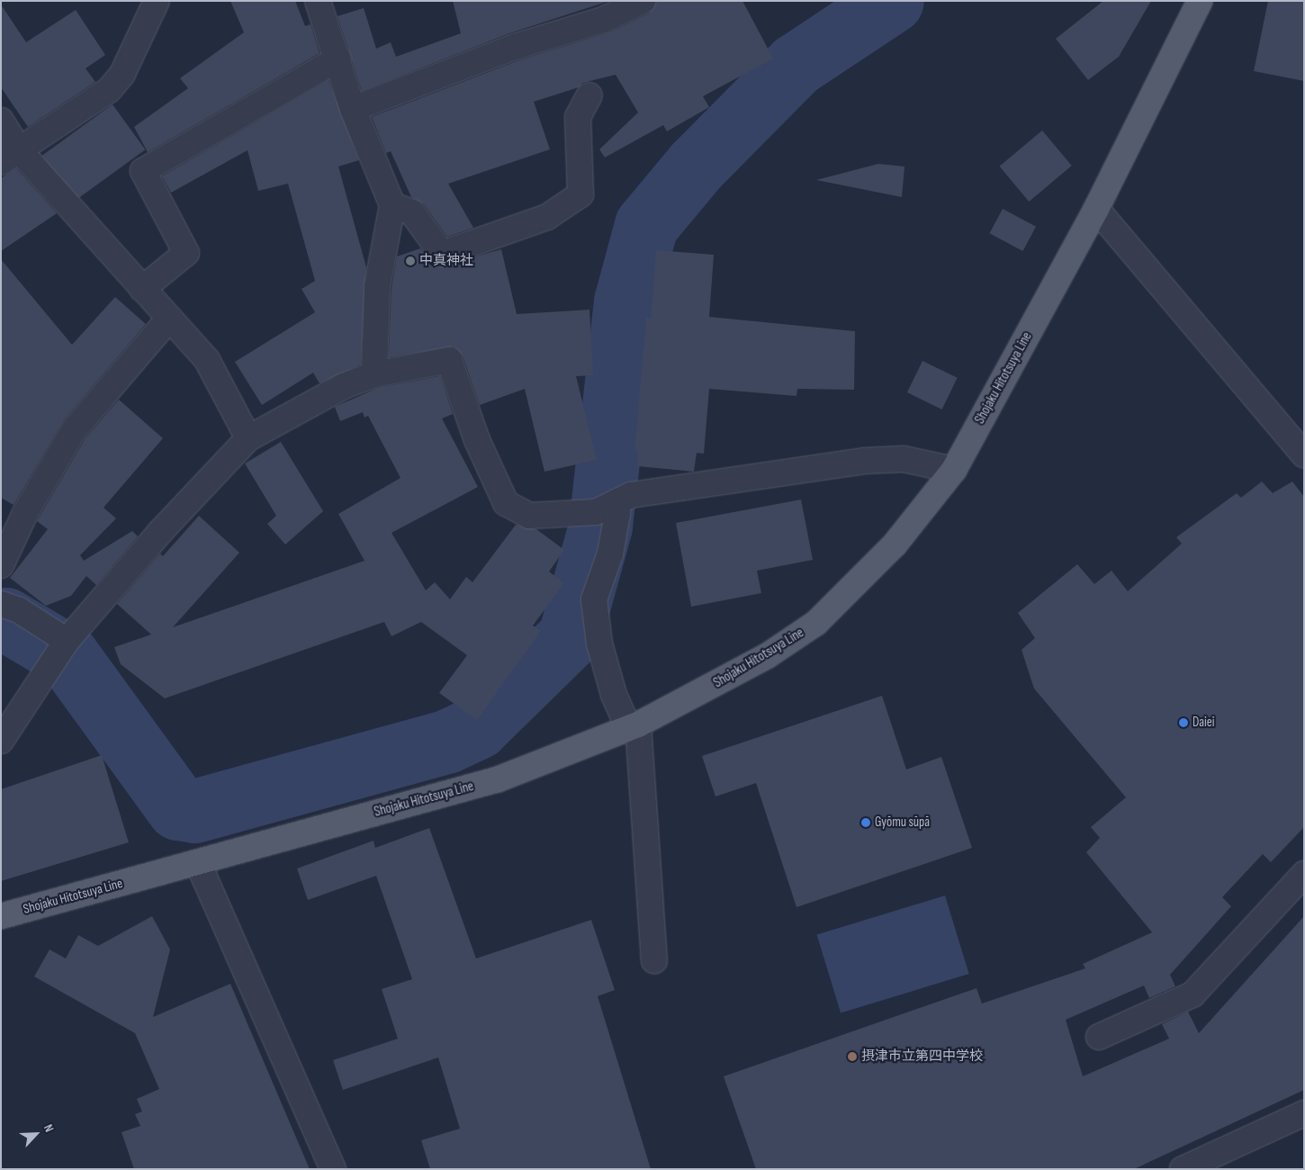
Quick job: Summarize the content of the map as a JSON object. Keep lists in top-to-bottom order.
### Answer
{
  "streets": {
    "main road": ["Shojaku Hitotsuya Line"]
  },
  "places": [
    "中真神社",
    "Daiei",
    "Gyōmu sūpā",
    "摂津市立第四中学校"
  ],
  "north": "top right"
}
